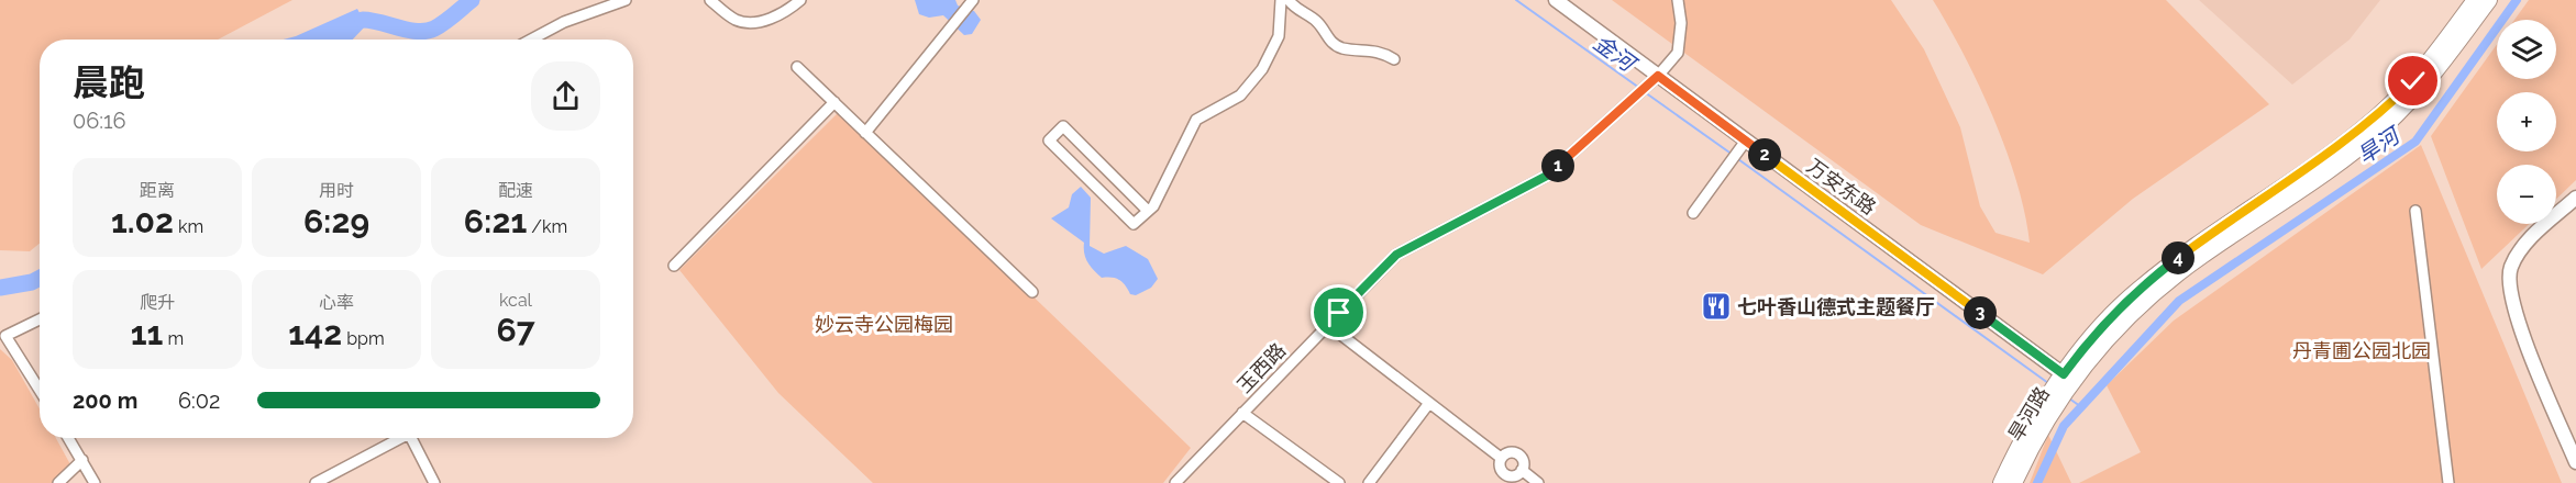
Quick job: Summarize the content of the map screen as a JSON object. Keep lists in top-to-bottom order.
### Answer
{
  "streets": {
    "main road": ["旱河路"],
    "street": ["万安东路", "玉西路"]
  },
  "crossings": [
    ["万安东路", "玉西路"],
    ["万安东路", "旱河路"]
  ],
  "water": ["金河", "旱河"],
  "parks": ["妙云寺公园梅园", "丹青圃公园北园"],
  "places": {
    "restaurant": ["七叶香山德式主题餐厅"]
  },
  "page": {
    "map_buttons": ["+", "−"],
    "heading": ["晨跑", "06:16"],
    "pins": [
      "2",
      "1",
      "4",
      "3"
    ],
    "stats": [
      ["距离", "1.02 km"],
      ["用时", "6:29"],
      ["配速", "6:21 /km"],
      ["爬升", "11 m"],
      ["心率", "142 bpm"],
      ["kcal", "67"]
    ],
    "list": [
      {
        "name": "200 m",
        "note": "6:02"
      }
    ]
  }
}
